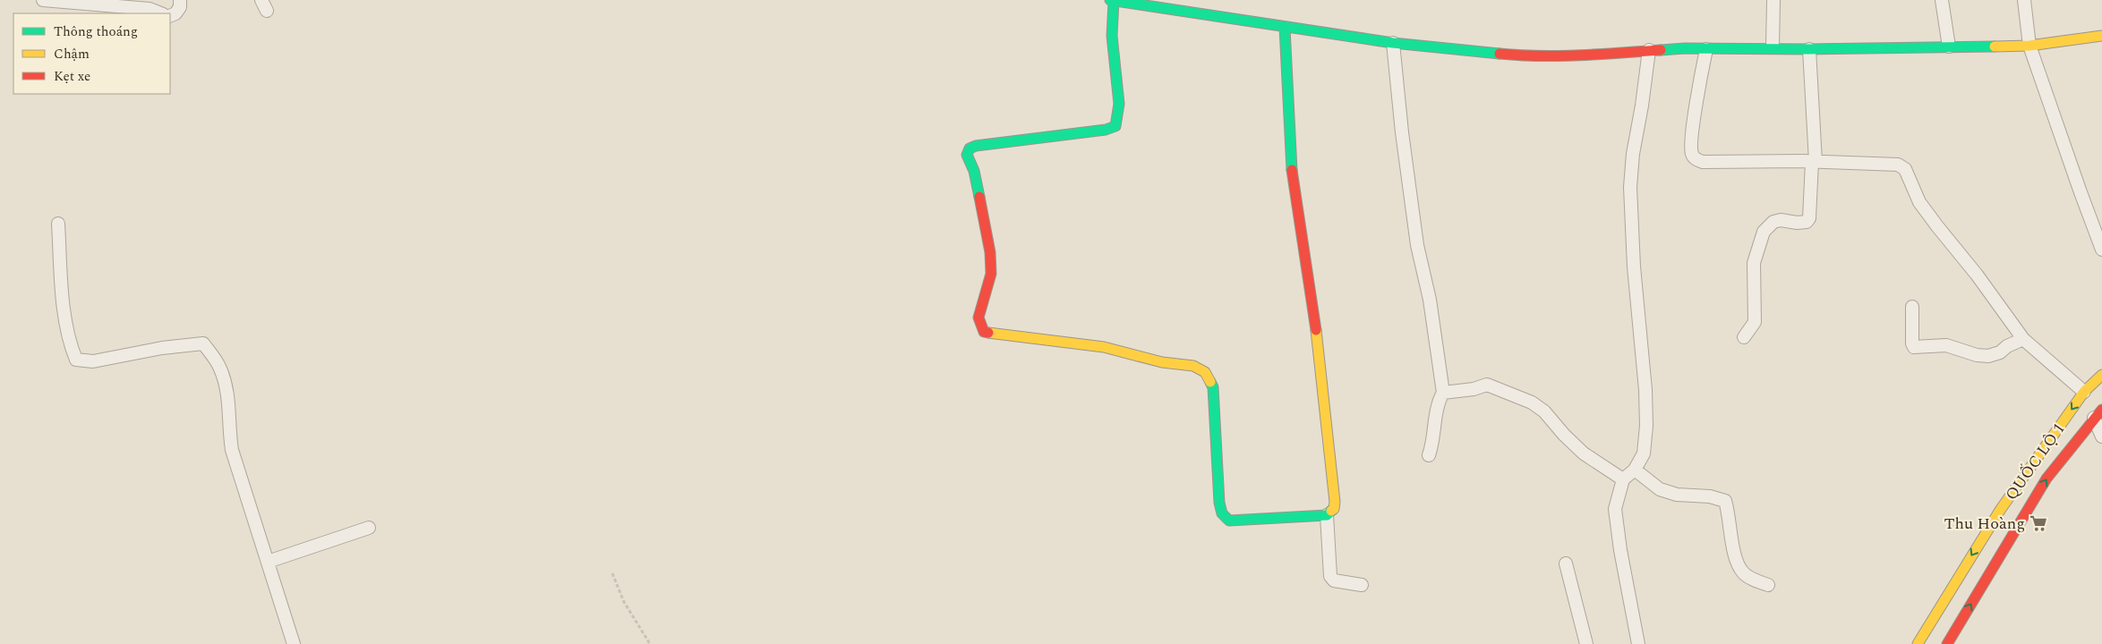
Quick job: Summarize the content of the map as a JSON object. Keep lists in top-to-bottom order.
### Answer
{
  "streets": {
    "main road": ["QUỐC LỘ 1"]
  },
  "places": {
    "supermarket": ["Thu Hoàng"]
  },
  "legend": ["Thông thoáng", "Chậm", "Kẹt xe"]
}
